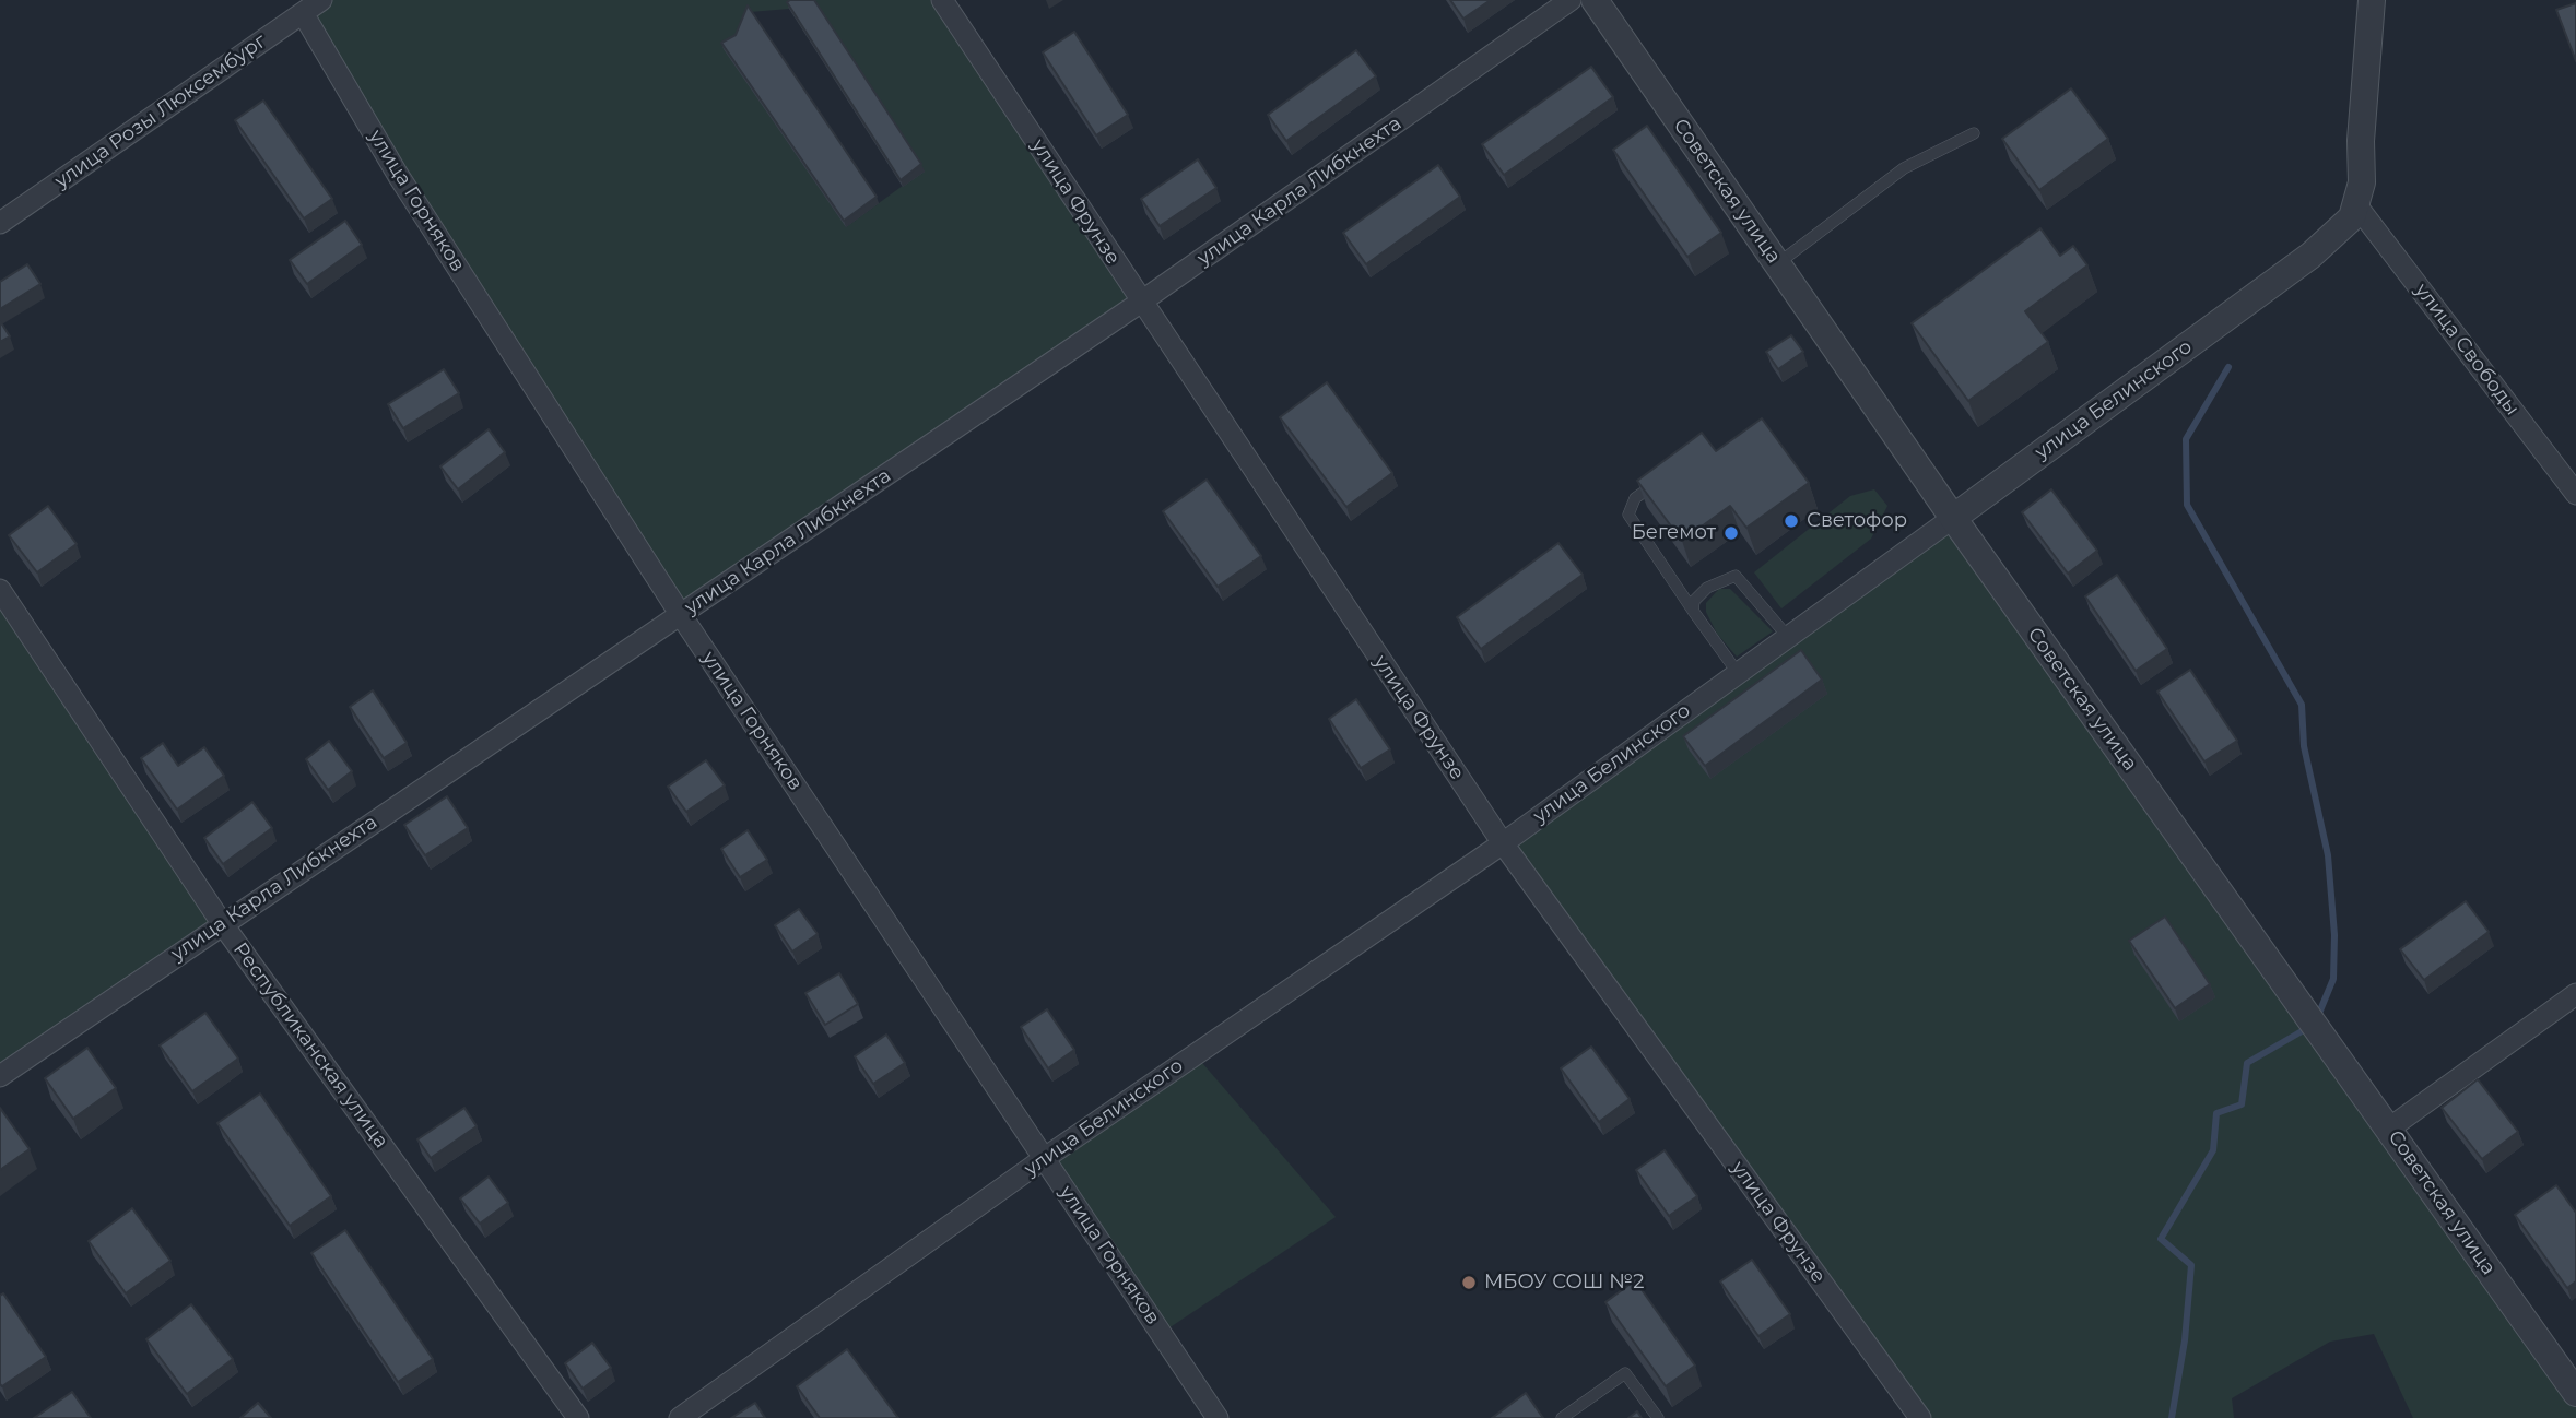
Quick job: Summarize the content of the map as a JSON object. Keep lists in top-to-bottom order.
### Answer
{
  "streets": {
    "street": [
      "улица Розы Люксембург",
      "улица Карла Либкнехта",
      "Советская улица",
      "улица Горняков",
      "улица Фрунзе",
      "улица Свободы",
      "улица Белинского",
      "Республиканская улица"
    ]
  },
  "crossings": [
    ["улица Розы Люксембург", "улица Горняков"],
    ["улица Карла Либкнехта", "улица Горняков"],
    ["улица Карла Либкнехта", "улица Фрунзе"],
    ["улица Карла Либкнехта", "Республиканская улица"],
    ["Советская улица", "улица Белинского"],
    ["улица Горняков", "улица Белинского"],
    ["улица Фрунзе", "улица Белинского"],
    ["улица Свободы", "улица Белинского"]
  ],
  "places": ["Светофор", "Бегемот", "МБОУ СОШ №2"]
}
